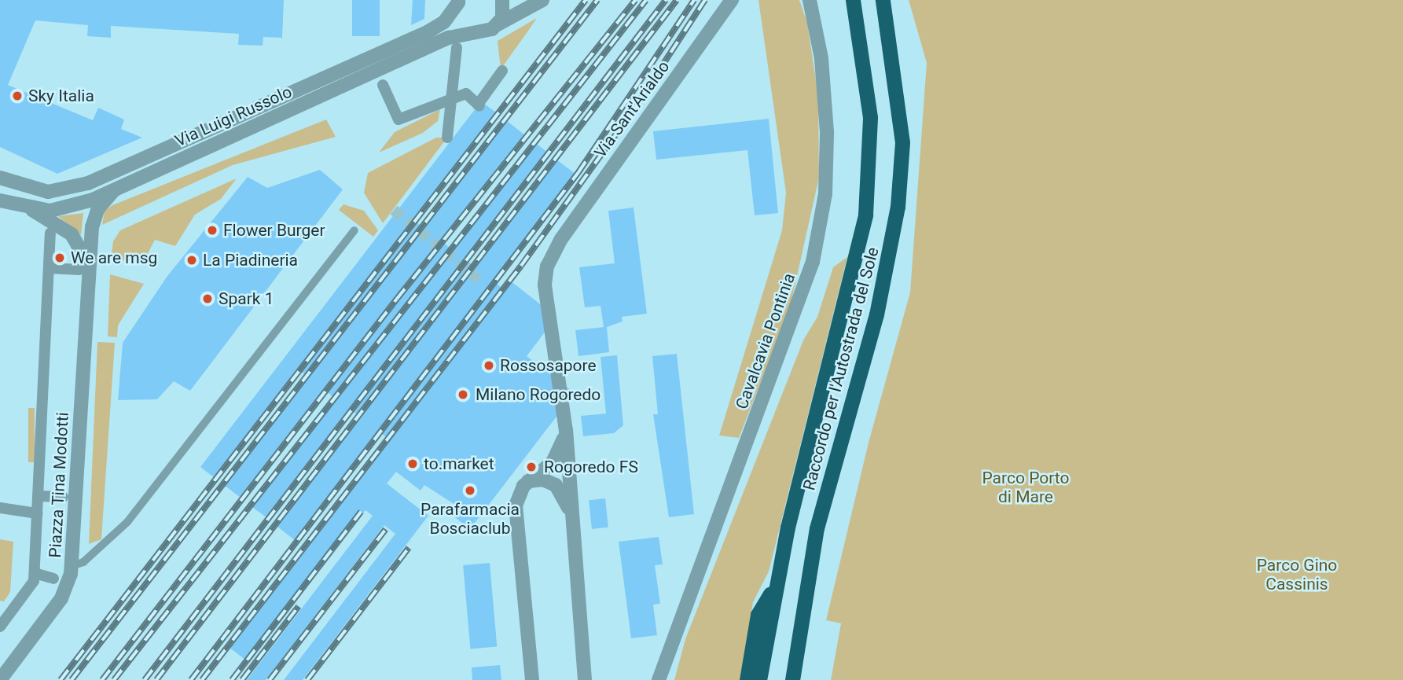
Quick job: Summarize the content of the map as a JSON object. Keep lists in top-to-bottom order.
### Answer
{
  "streets": {
    "highway": ["Raccordo per l'Autostrada del Sole"],
    "street": [
      "Via Sant'Arialdo",
      "Via Luigi Russolo",
      "Cavalcavia Pontinia",
      "Piazza Tina Modotti"
    ]
  },
  "crossings": [
    ["Via Luigi Russolo", "Piazza Tina Modotti"]
  ],
  "parks": ["Parco Porto di Mare", "Parco Gino Cassinis"],
  "places": [
    "Sky Italia",
    "Flower Burger",
    "We are msg",
    "La Piadineria",
    "Spark 1",
    "Rossosapore",
    "Milano Rogoredo",
    "to.market",
    "Rogoredo FS",
    "Parafarmacia Bosciaclub"
  ]
}
